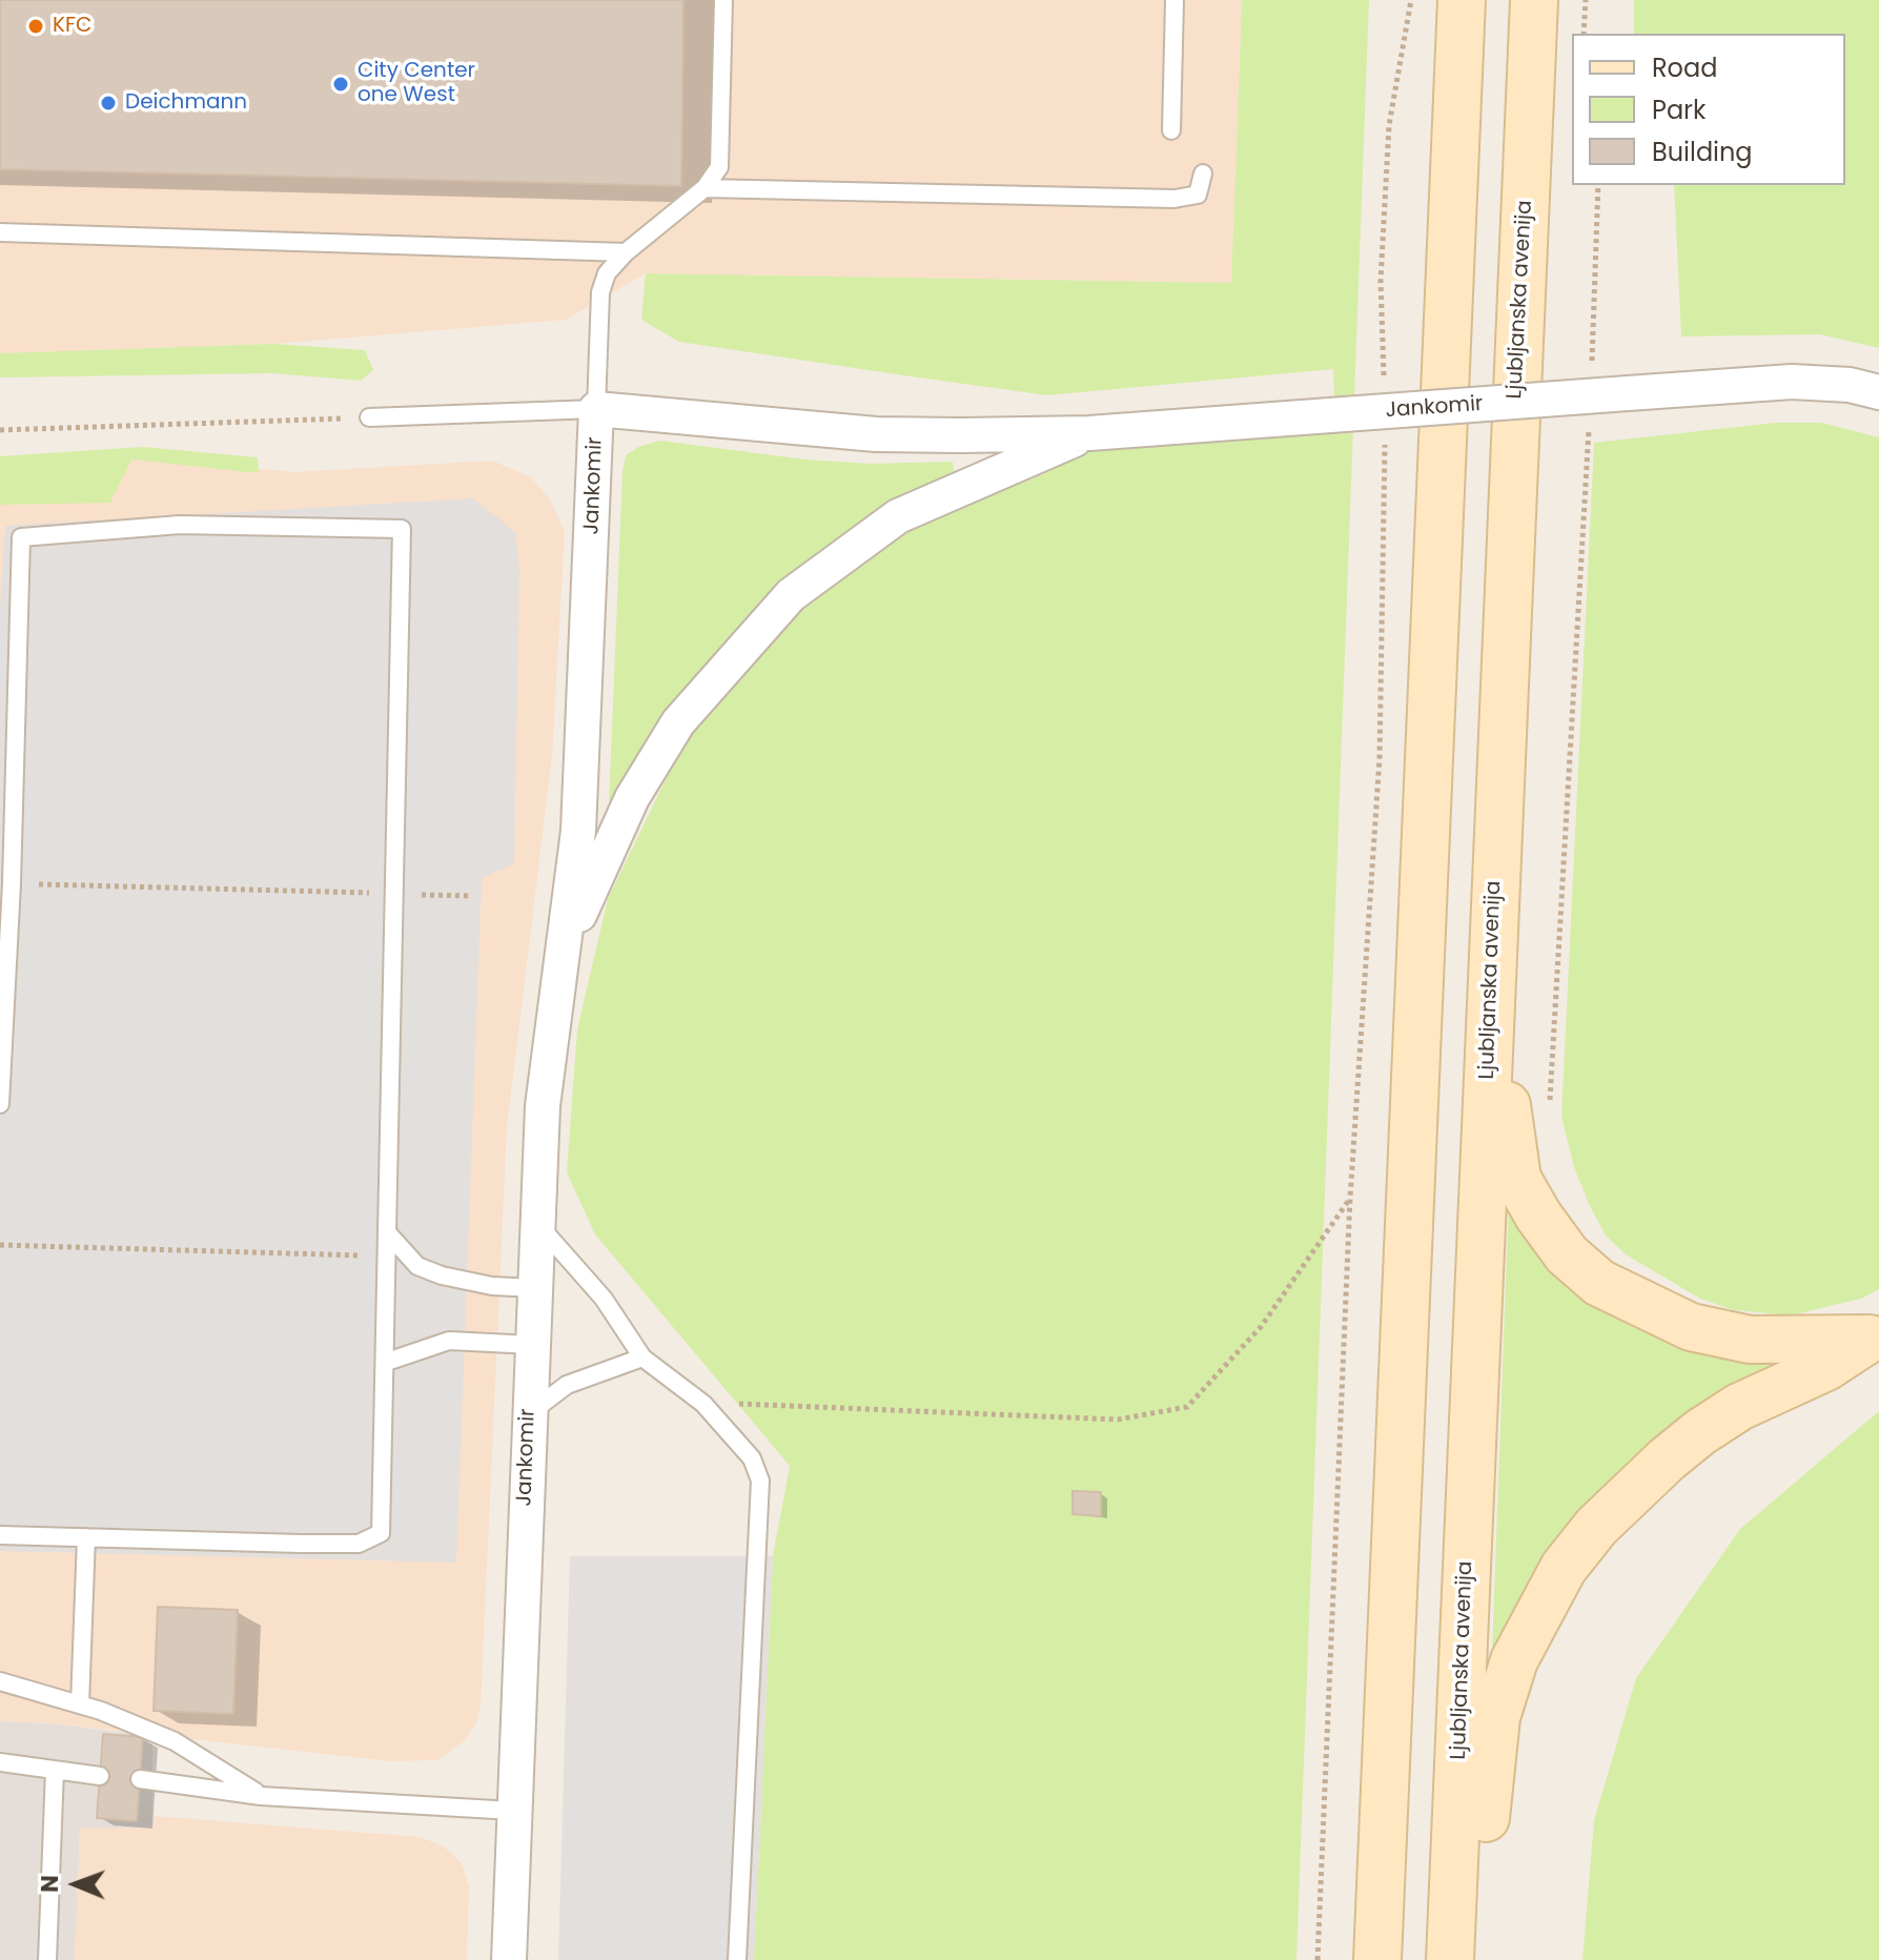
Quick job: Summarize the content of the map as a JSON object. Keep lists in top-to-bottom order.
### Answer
{
  "streets": {
    "main road": ["Ljubljanska avenija"],
    "street": ["Jankomir"]
  },
  "places": ["KFC", "City Center one West", "Deichmann"],
  "legend": ["Road", "Park", "Building"],
  "north": "left"
}
